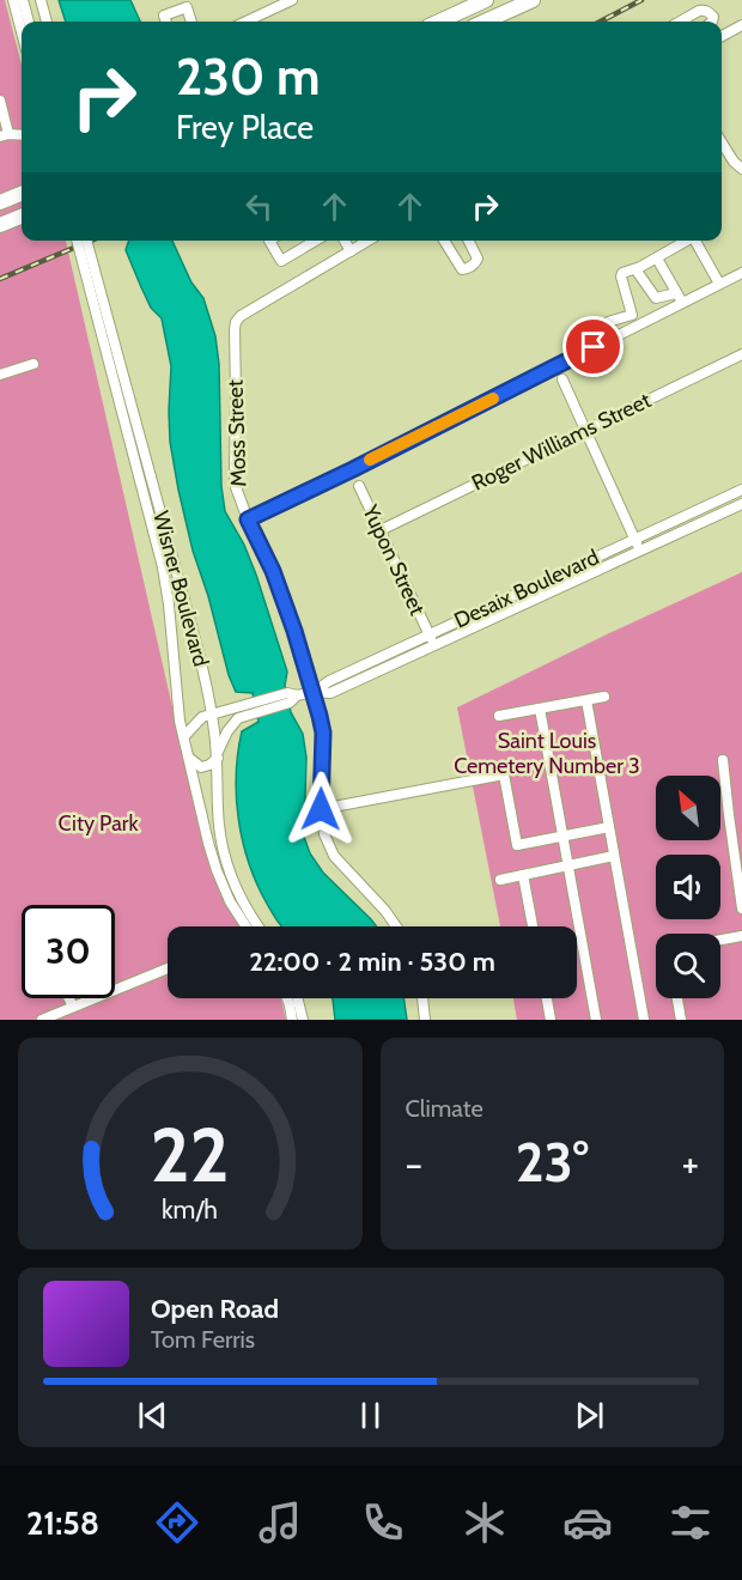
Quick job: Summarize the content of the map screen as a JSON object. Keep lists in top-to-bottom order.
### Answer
{
  "streets": {
    "street": [
      "Moss Street",
      "Roger Williams Street",
      "Yupon Street",
      "Wisner Boulevard",
      "Desaix Boulevard"
    ]
  },
  "crossings": [
    ["Moss Street", "Desaix Boulevard"],
    ["Roger Williams Street", "Yupon Street"],
    ["Yupon Street", "Desaix Boulevard"],
    ["Wisner Boulevard", "Desaix Boulevard"]
  ],
  "parks": ["Saint Louis Cemetery Number 3", "City Park"],
  "north": "top left",
  "page": {
    "turn": ["230 m", "Frey Place"],
    "limit": "30",
    "trip": "22:00 · 2 min · 530 m",
    "tile": "Climate",
    "heat": ["−", "23°", "+"],
    "song": ["Open Road", "Tom Ferris"],
    "tabs": "21:58",
    "gauge": ["22", "km/h"]
  }
}
